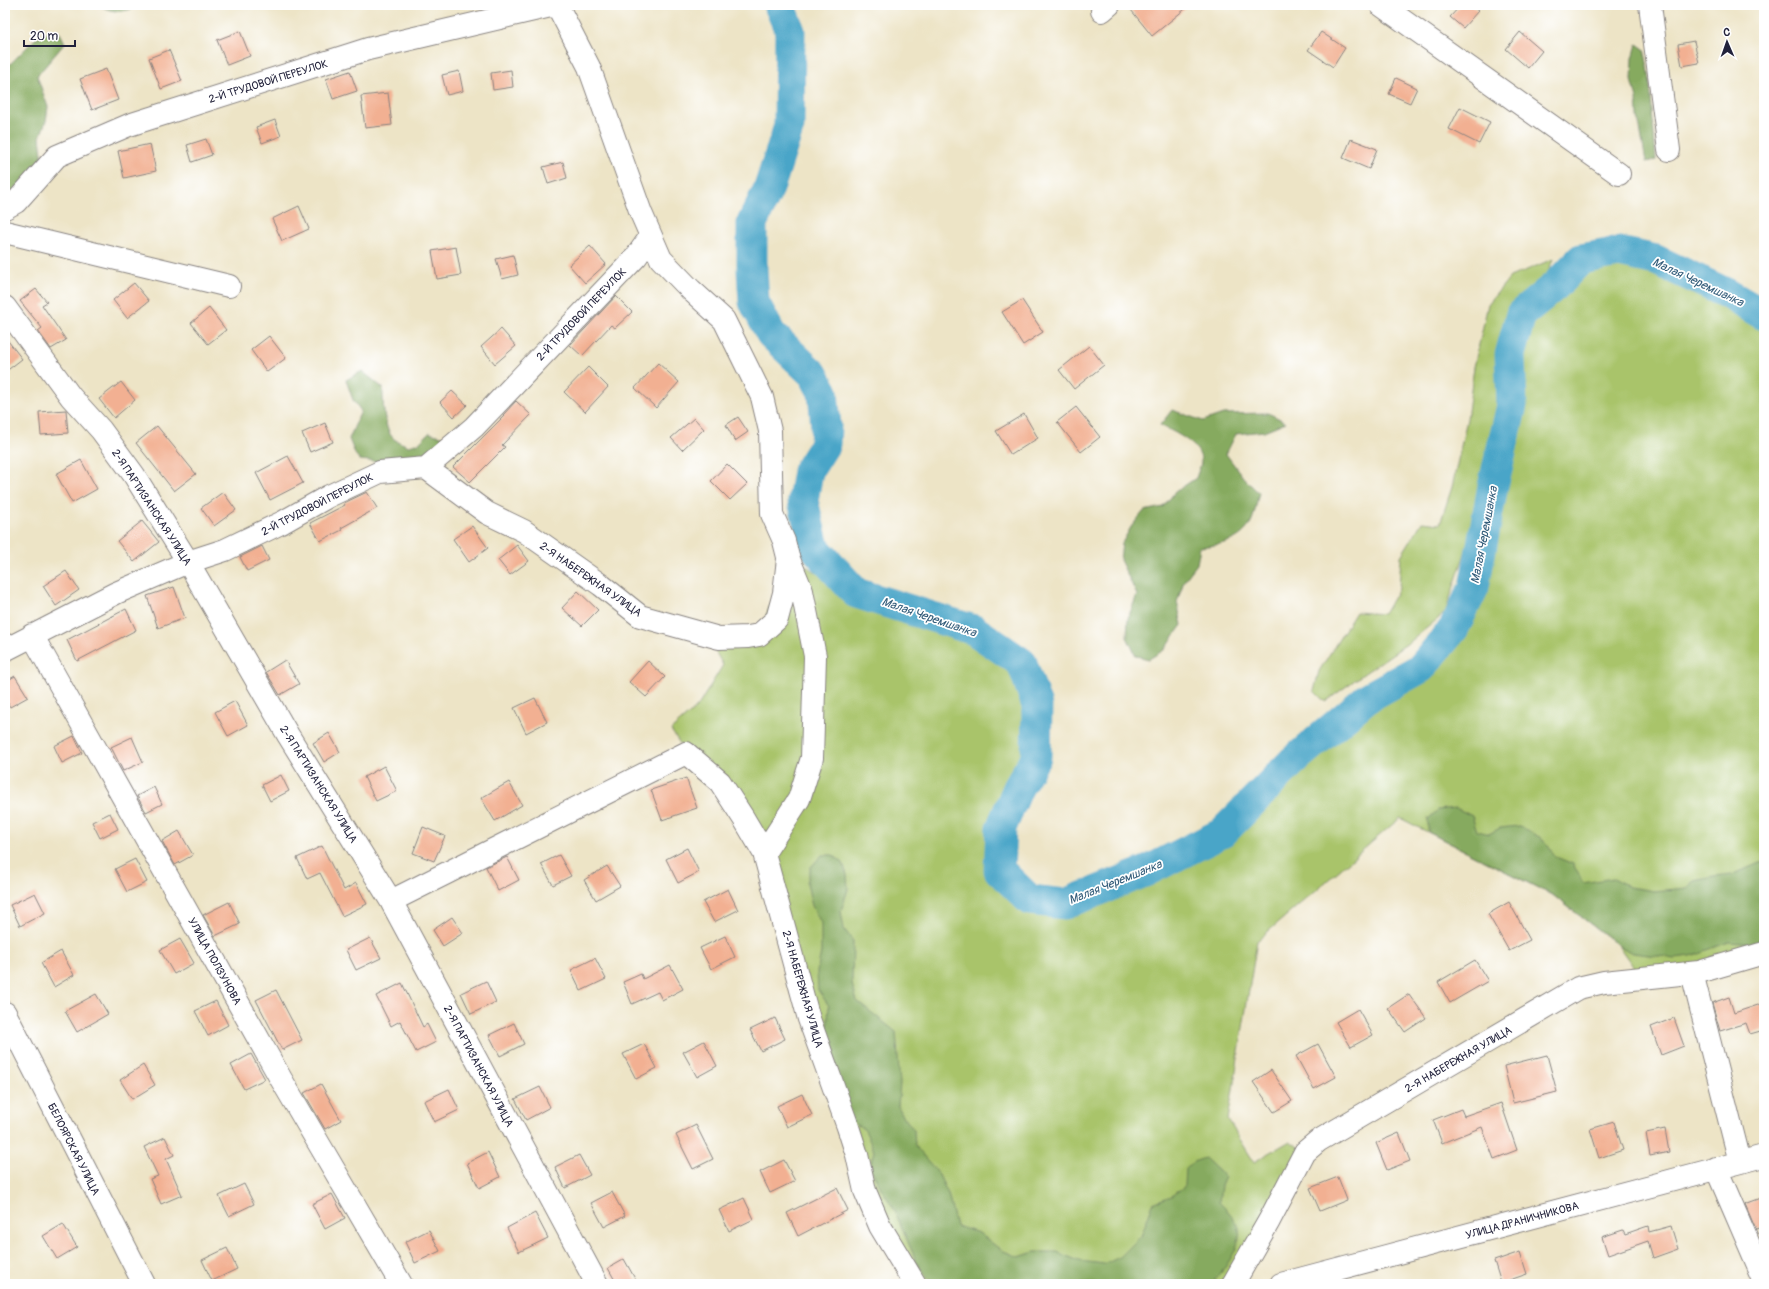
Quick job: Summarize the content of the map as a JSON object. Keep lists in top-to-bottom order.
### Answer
{
  "streets": {
    "street": [
      "2-Й ТРУДОВОЙ ПЕРЕУЛОК",
      "2-Я ПАРТИЗАНСКАЯ УЛИЦА",
      "2-Я НАБЕРЕЖНАЯ УЛИЦА",
      "УЛИЦА ПОЛЗУНОВА",
      "БЕЛОЯРСКАЯ УЛИЦА",
      "УЛИЦА ДРАНИЧНИКОВА"
    ]
  },
  "crossings": [
    ["2-Й ТРУДОВОЙ ПЕРЕУЛОК", "2-Я ПАРТИЗАНСКАЯ УЛИЦА"],
    ["2-Й ТРУДОВОЙ ПЕРЕУЛОК", "2-Я НАБЕРЕЖНАЯ УЛИЦА"],
    ["2-Й ТРУДОВОЙ ПЕРЕУЛОК", "УЛИЦА ПОЛЗУНОВА"],
    ["2-Я ПАРТИЗАНСКАЯ УЛИЦА", "2-Я НАБЕРЕЖНАЯ УЛИЦА"]
  ],
  "water": ["Малая Черемшанка"],
  "scale_bar": "20 m",
  "north": "top"
}
